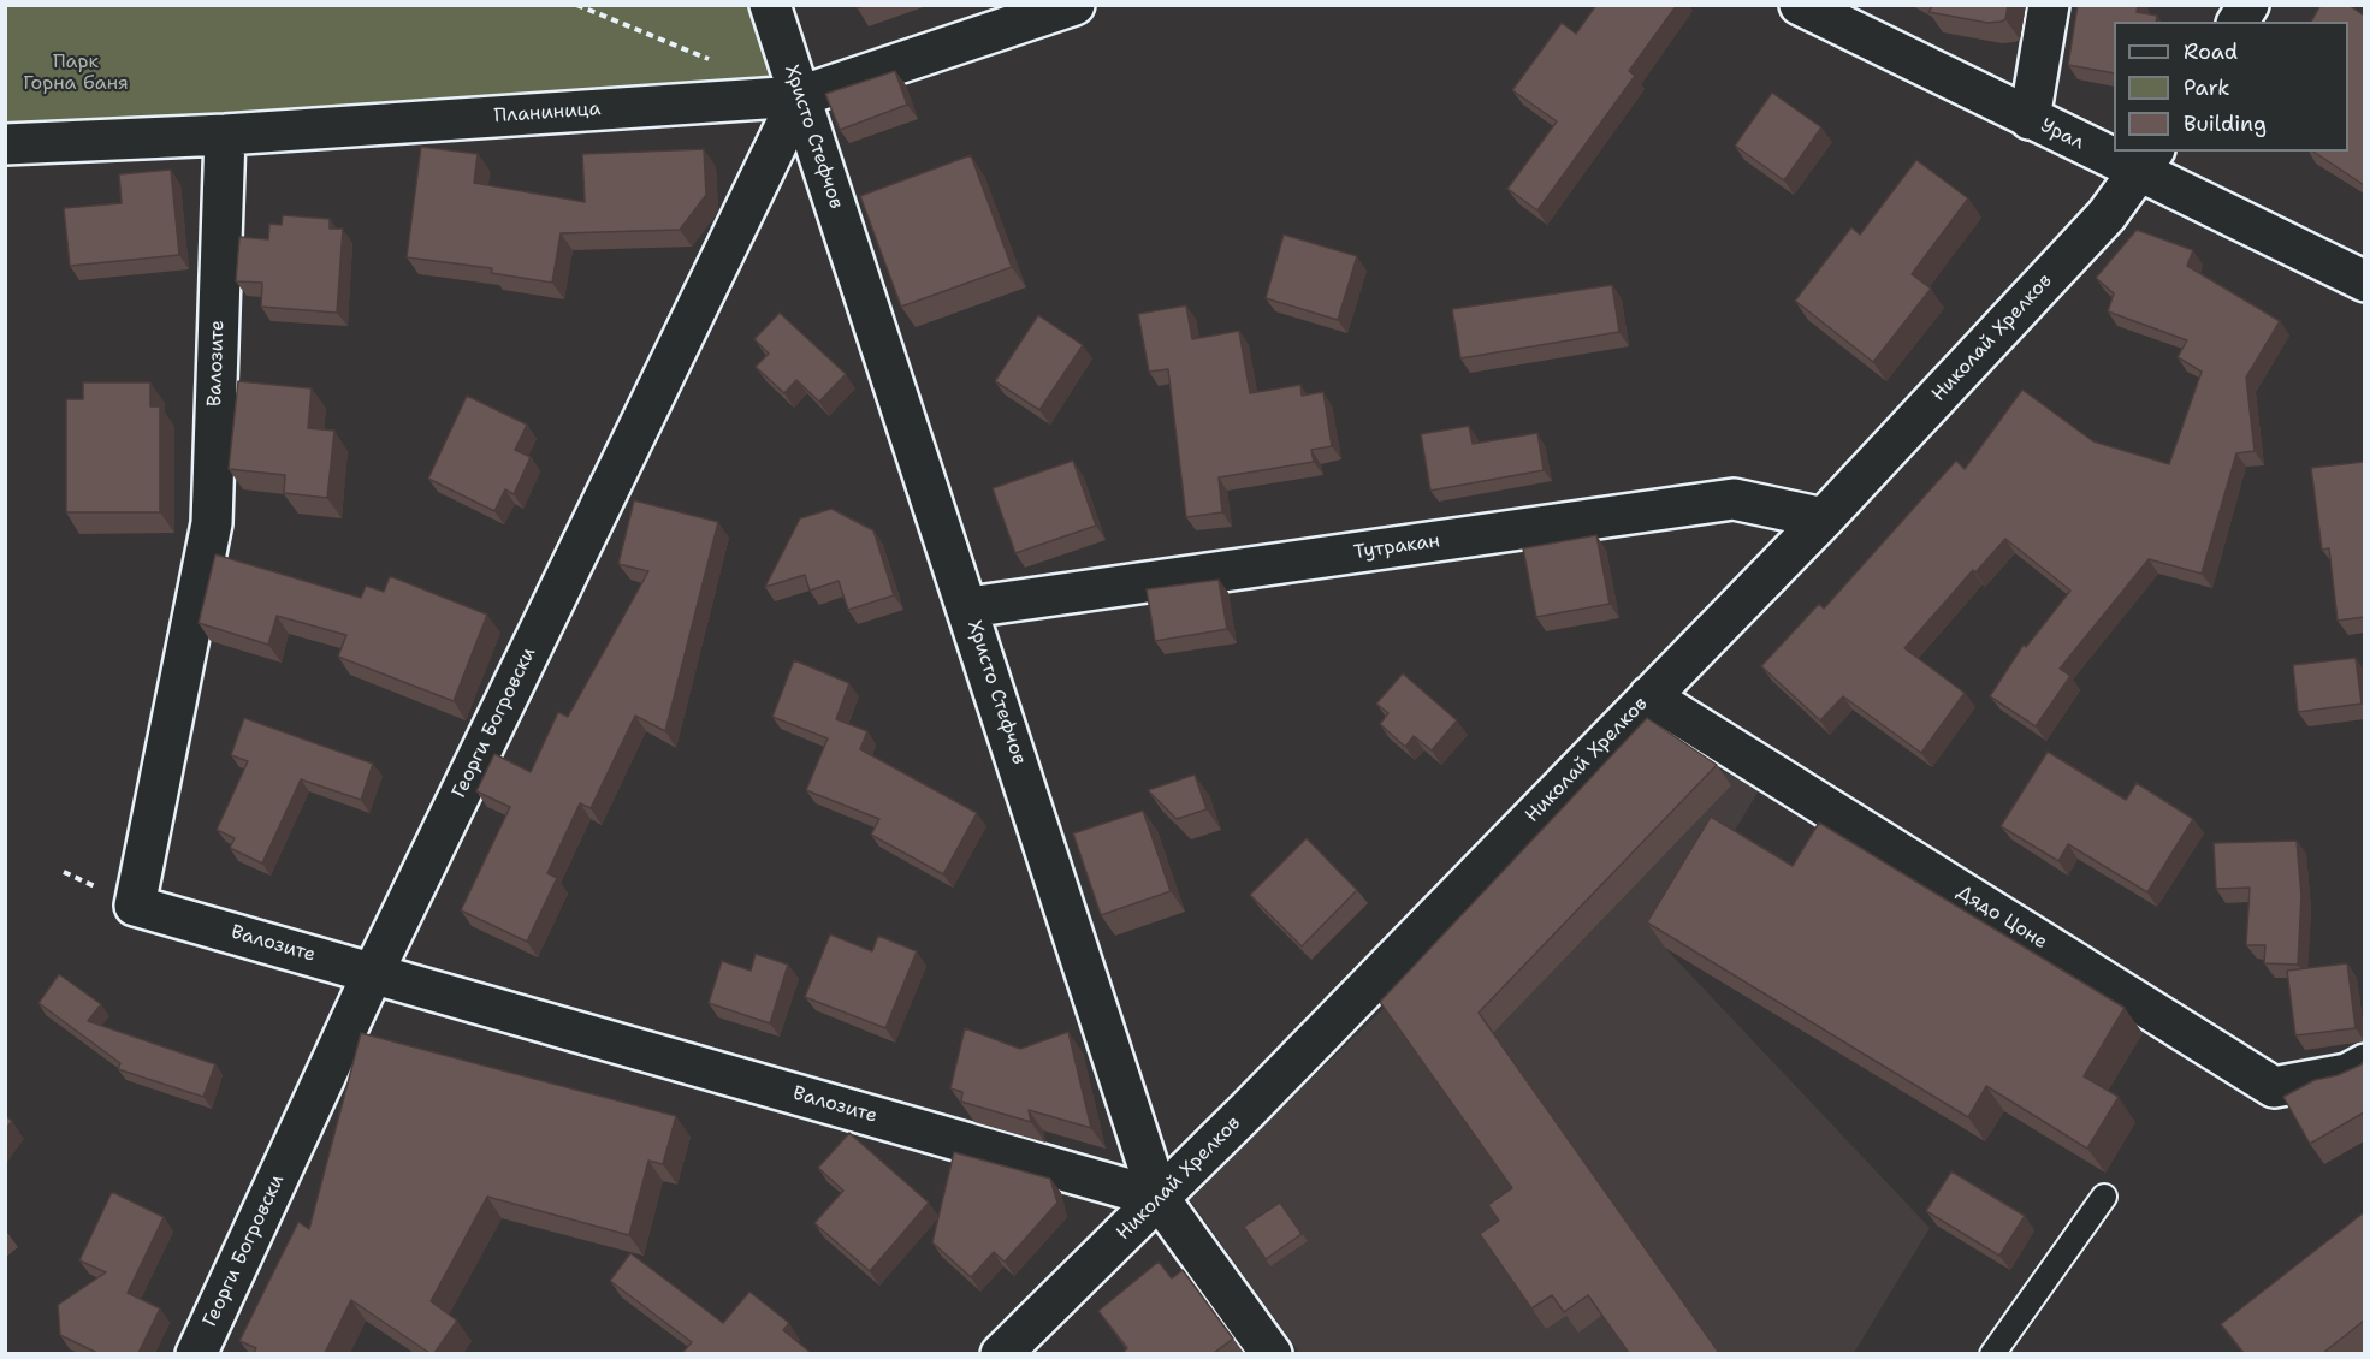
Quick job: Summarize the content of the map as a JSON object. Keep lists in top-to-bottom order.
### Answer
{
  "streets": {
    "street": [
      "Планиница",
      "Урал",
      "Христо Стефчов",
      "Николай Хрелков",
      "Валозите",
      "Тутракан",
      "Георги Богровски",
      "Дядо Цоне"
    ]
  },
  "crossings": [
    ["Планиница", "Христо Стефчов"],
    ["Планиница", "Валозите"],
    ["Планиница", "Георги Богровски"],
    ["Урал", "Николай Хрелков"],
    ["Христо Стефчов", "Николай Хрелков"],
    ["Христо Стефчов", "Валозите"],
    ["Христо Стефчов", "Тутракан"],
    ["Христо Стефчов", "Георги Богровски"],
    ["Николай Хрелков", "Валозите"],
    ["Николай Хрелков", "Тутракан"],
    ["Николай Хрелков", "Дядо Цоне"],
    ["Валозите", "Георги Богровски"]
  ],
  "parks": ["Парк Горна баня"],
  "legend": ["Road", "Park", "Building"]
}
